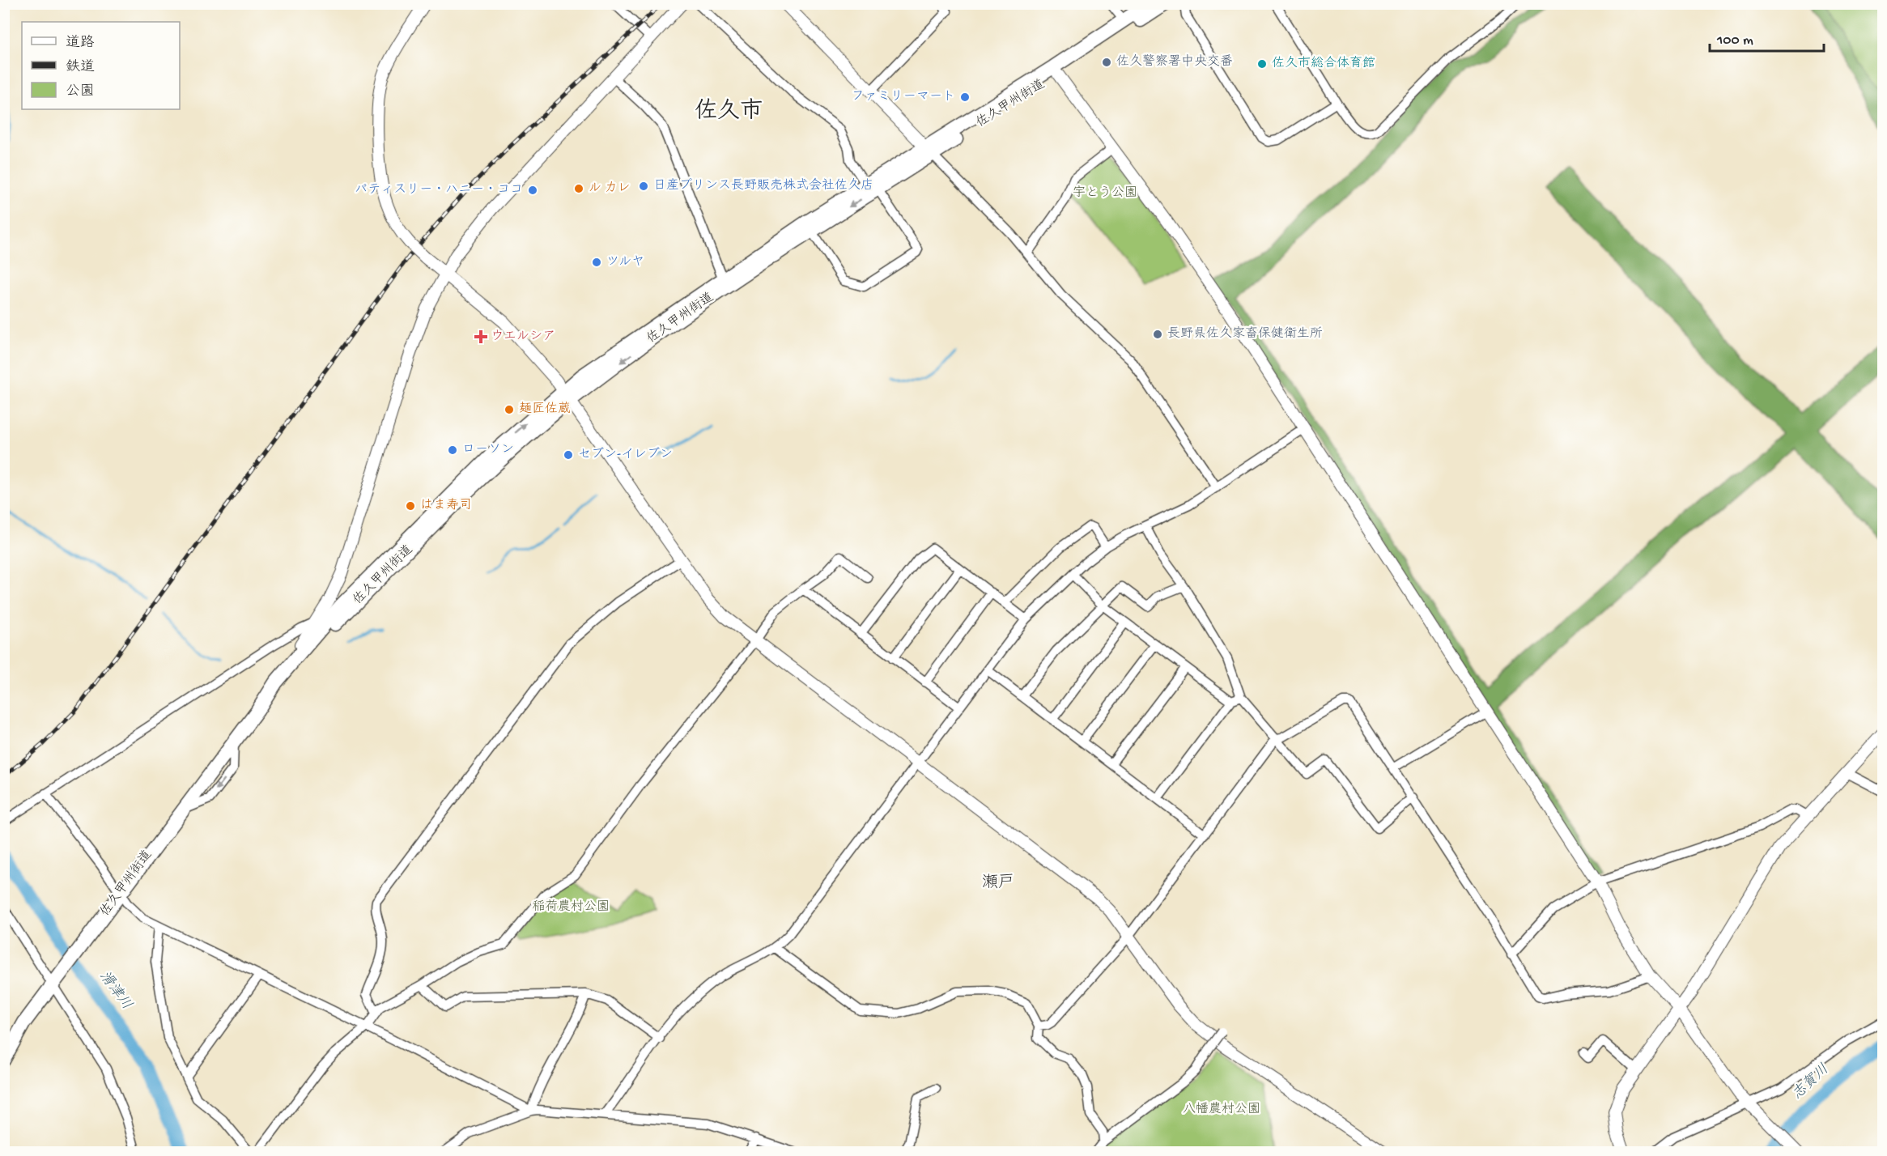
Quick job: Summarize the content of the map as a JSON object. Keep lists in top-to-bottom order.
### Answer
{
  "streets": {
    "main road": ["佐久甲州街道"]
  },
  "districts": ["佐久市", "瀬戸"],
  "water": ["滑津川", "志賀川"],
  "parks": ["宇とう公園", "稲荷農村公園", "八幡農村公園"],
  "places": {
    "other": [
      "佐久警察署中央交番",
      "佐久市総合体育館",
      "ファミリーマート",
      "日産プリンス長野販売株式会社佐久店",
      "ル カレ",
      "パティスリー・ハニー・ココ",
      "ツルヤ",
      "長野県佐久家畜保健衛生所",
      "麺匠佐蔵",
      "ローソン",
      "セブン-イレブン",
      "はま寿司"
    ],
    "health": ["ウエルシア"]
  },
  "legend": ["道路", "鉄道", "公園"],
  "scale_bar": "100 m"
}
